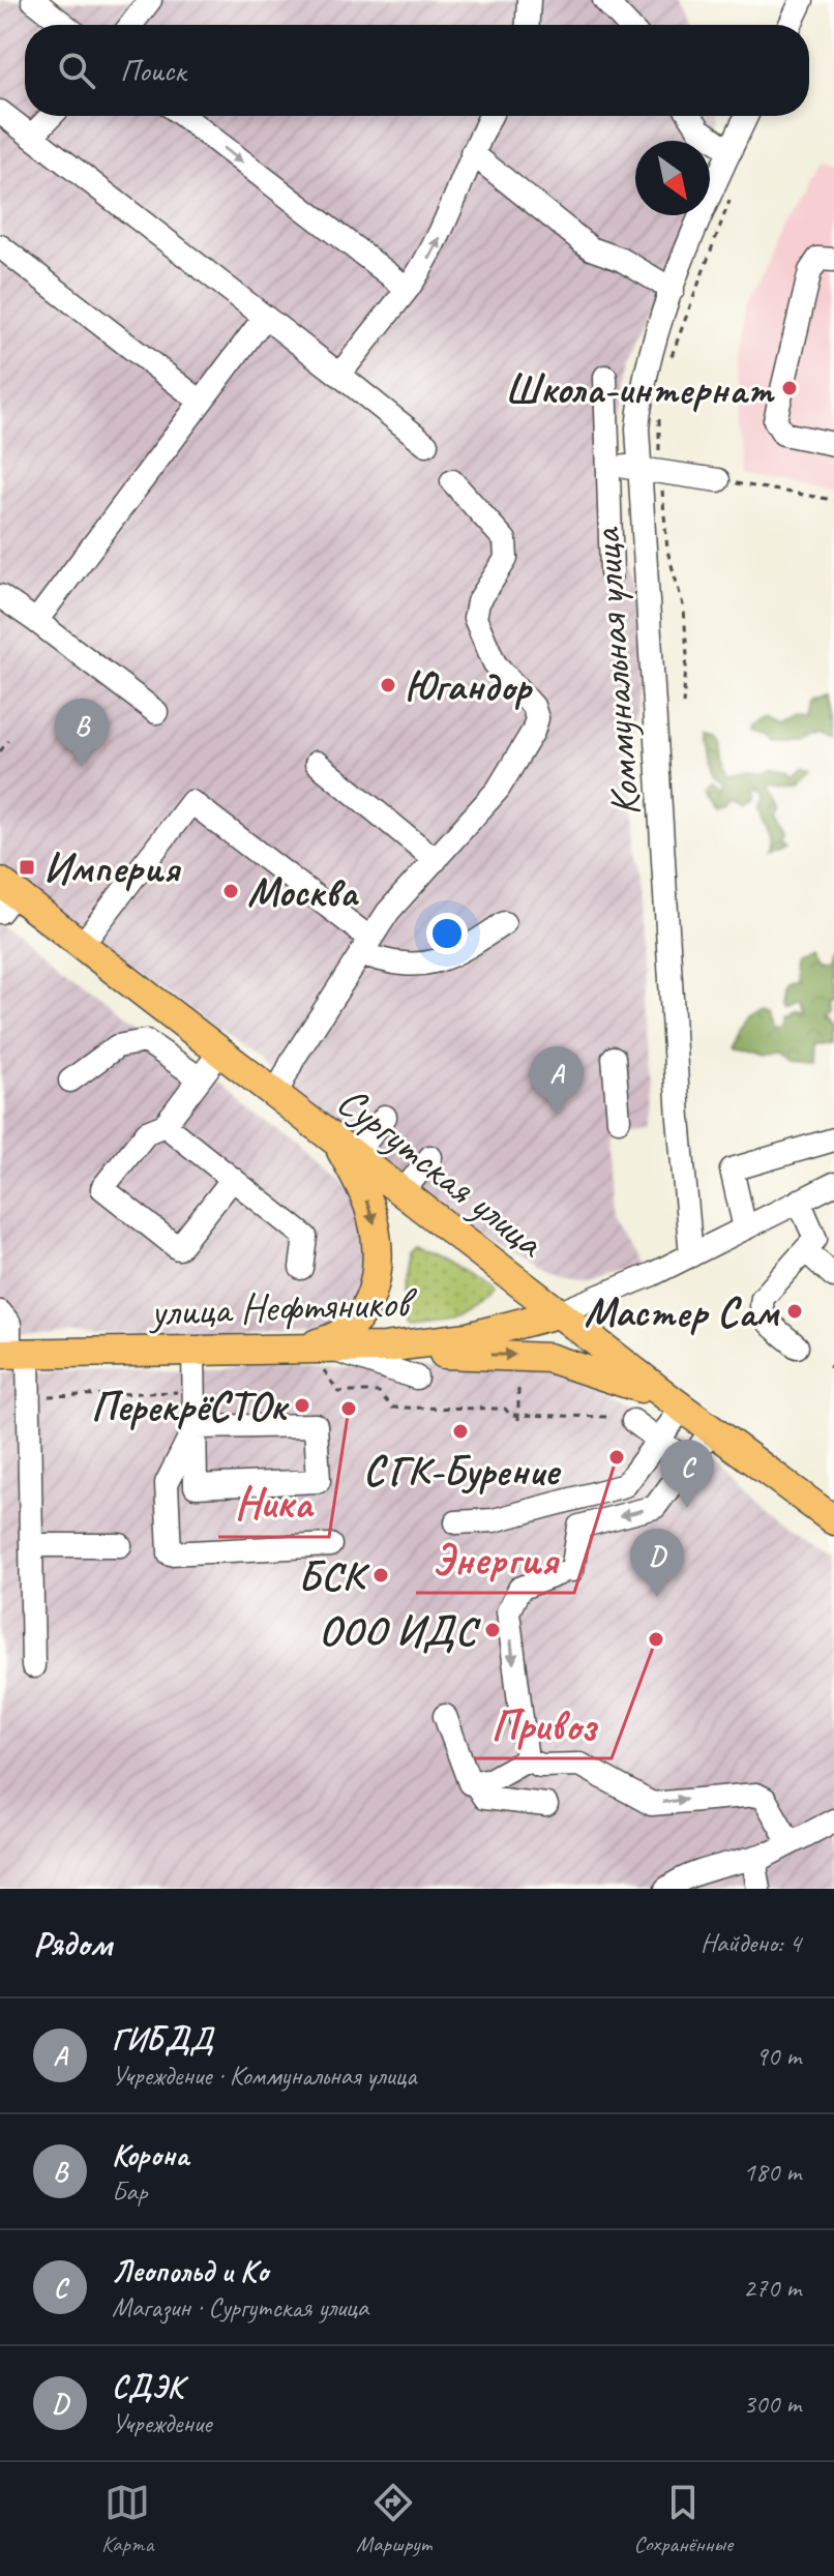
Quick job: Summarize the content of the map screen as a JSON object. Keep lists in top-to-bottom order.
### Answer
{
  "streets": {
    "main road": ["Сургутская улица", "улица Нефтяников"],
    "street": ["Коммунальная улица"]
  },
  "crossings": [
    ["Сургутская улица", "улица Нефтяников"]
  ],
  "places": {
    "other": [
      "Школа-интернат",
      "Югандор",
      "Москва",
      "Мастер Сам",
      "ПерекрёСТОк",
      "Ника",
      "СГК-Бурение",
      "Энергия",
      "БСК",
      "ООО ИДС",
      "Привоз"
    ],
    "transit": ["Империя"]
  },
  "north": "bottom right",
  "page": {
    "search": "Поиск",
    "pins": [
      "B",
      "A",
      "C",
      "D"
    ],
    "heading": ["Рядом", "Найдено: 4"],
    "list": [
      {
        "mark": "A",
        "name": "ГИБДД",
        "note": "Учреждение · Коммунальная улица",
        "value": "90 m"
      },
      {
        "mark": "B",
        "name": "Корона",
        "note": "Бар",
        "value": "180 m"
      },
      {
        "mark": "C",
        "name": "Леопольд и Ко",
        "note": "Магазин · Сургутская улица",
        "value": "270 m"
      },
      {
        "mark": "D",
        "name": "СДЭК",
        "note": "Учреждение",
        "value": "300 m"
      }
    ],
    "nav": ["Карта", "Маршрут", "Сохранённые"]
  }
}
